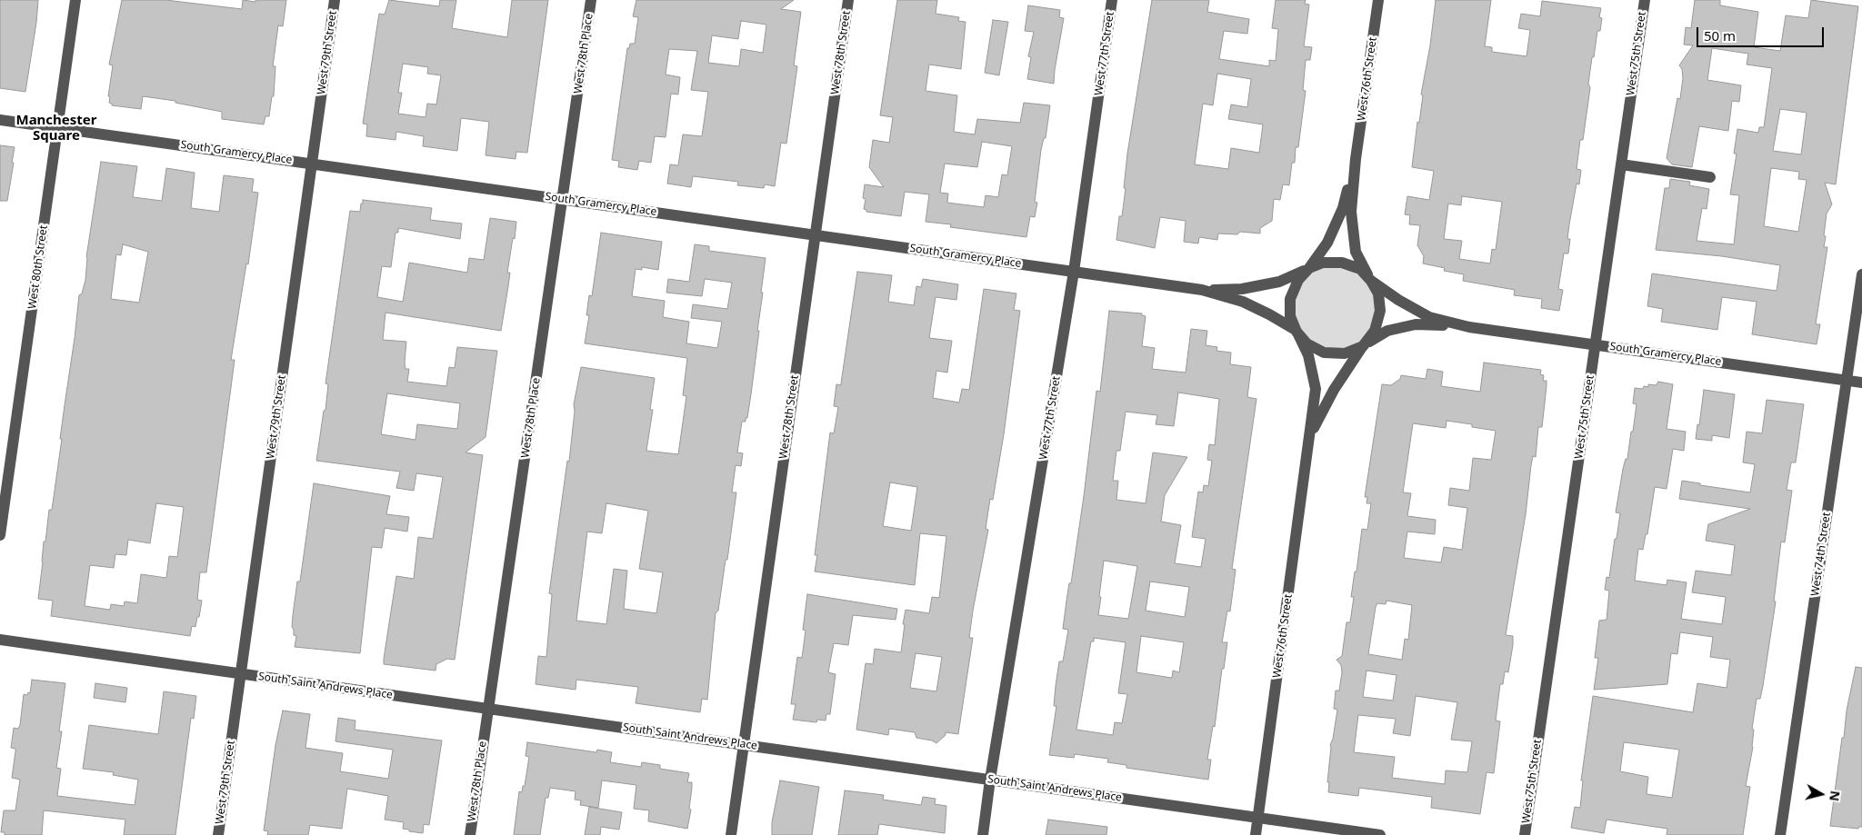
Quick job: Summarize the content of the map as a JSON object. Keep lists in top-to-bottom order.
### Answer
{
  "streets": {
    "street": [
      "West 79th Street",
      "West 78th Street",
      "West 78th Place",
      "West 77th Street",
      "West 75th Street",
      "West 76th Street",
      "South Gramercy Place",
      "West 80th Street",
      "West 74th Street",
      "South Saint Andrews Place"
    ]
  },
  "crossings": [
    ["West 79th Street", "South Gramercy Place"],
    ["West 79th Street", "South Saint Andrews Place"],
    ["West 78th Street", "South Gramercy Place"],
    ["West 78th Street", "South Saint Andrews Place"],
    ["West 78th Place", "South Gramercy Place"],
    ["West 78th Place", "South Saint Andrews Place"],
    ["West 77th Street", "South Gramercy Place"],
    ["West 77th Street", "South Saint Andrews Place"],
    ["West 75th Street", "South Gramercy Place"],
    ["West 76th Street", "South Gramercy Place"],
    ["West 76th Street", "South Saint Andrews Place"],
    ["South Gramercy Place", "West 80th Street"],
    ["South Gramercy Place", "West 74th Street"]
  ],
  "districts": ["Manchester Square"],
  "scale_bar": "50 m",
  "north": "right"
}
